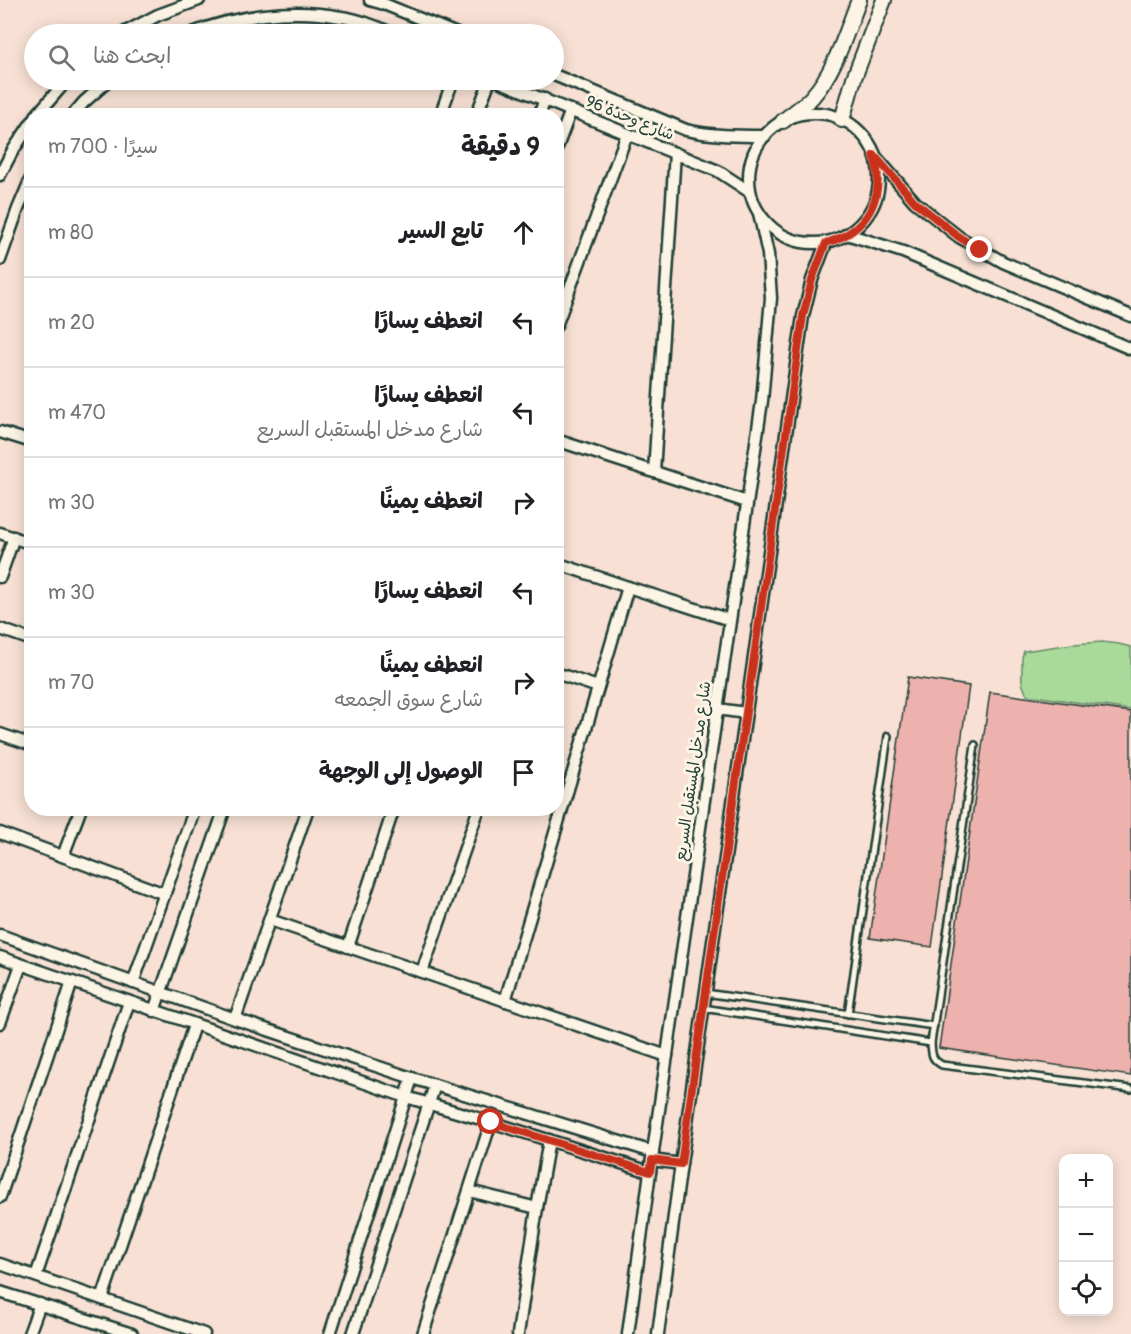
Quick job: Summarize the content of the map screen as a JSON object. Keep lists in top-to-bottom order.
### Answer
{
  "streets": {
    "street": ["شارع وحدة 96", "شارع مدخل المستقبل السريع"]
  },
  "crossings": [
    ["شارع وحدة 96", "شارع مدخل المستقبل السريع"]
  ],
  "page": {
    "search": "ابحث هنا",
    "heading": ["9 دقيقة", "سيرًا · 700 m"],
    "list": [
      ["تابع السير", "80 m"],
      ["انعطف يسارًا", "20 m"],
      ["انعطف يسارًا", "شارع مدخل المستقبل السريع", "470 m"],
      ["انعطف يمينًا", "30 m"],
      ["انعطف يسارًا", "30 m"],
      ["انعطف يمينًا", "شارع سوق الجمعه", "70 m"],
      "الوصول إلى الوجهة"
    ],
    "map_buttons": ["+", "−"]
  }
}
